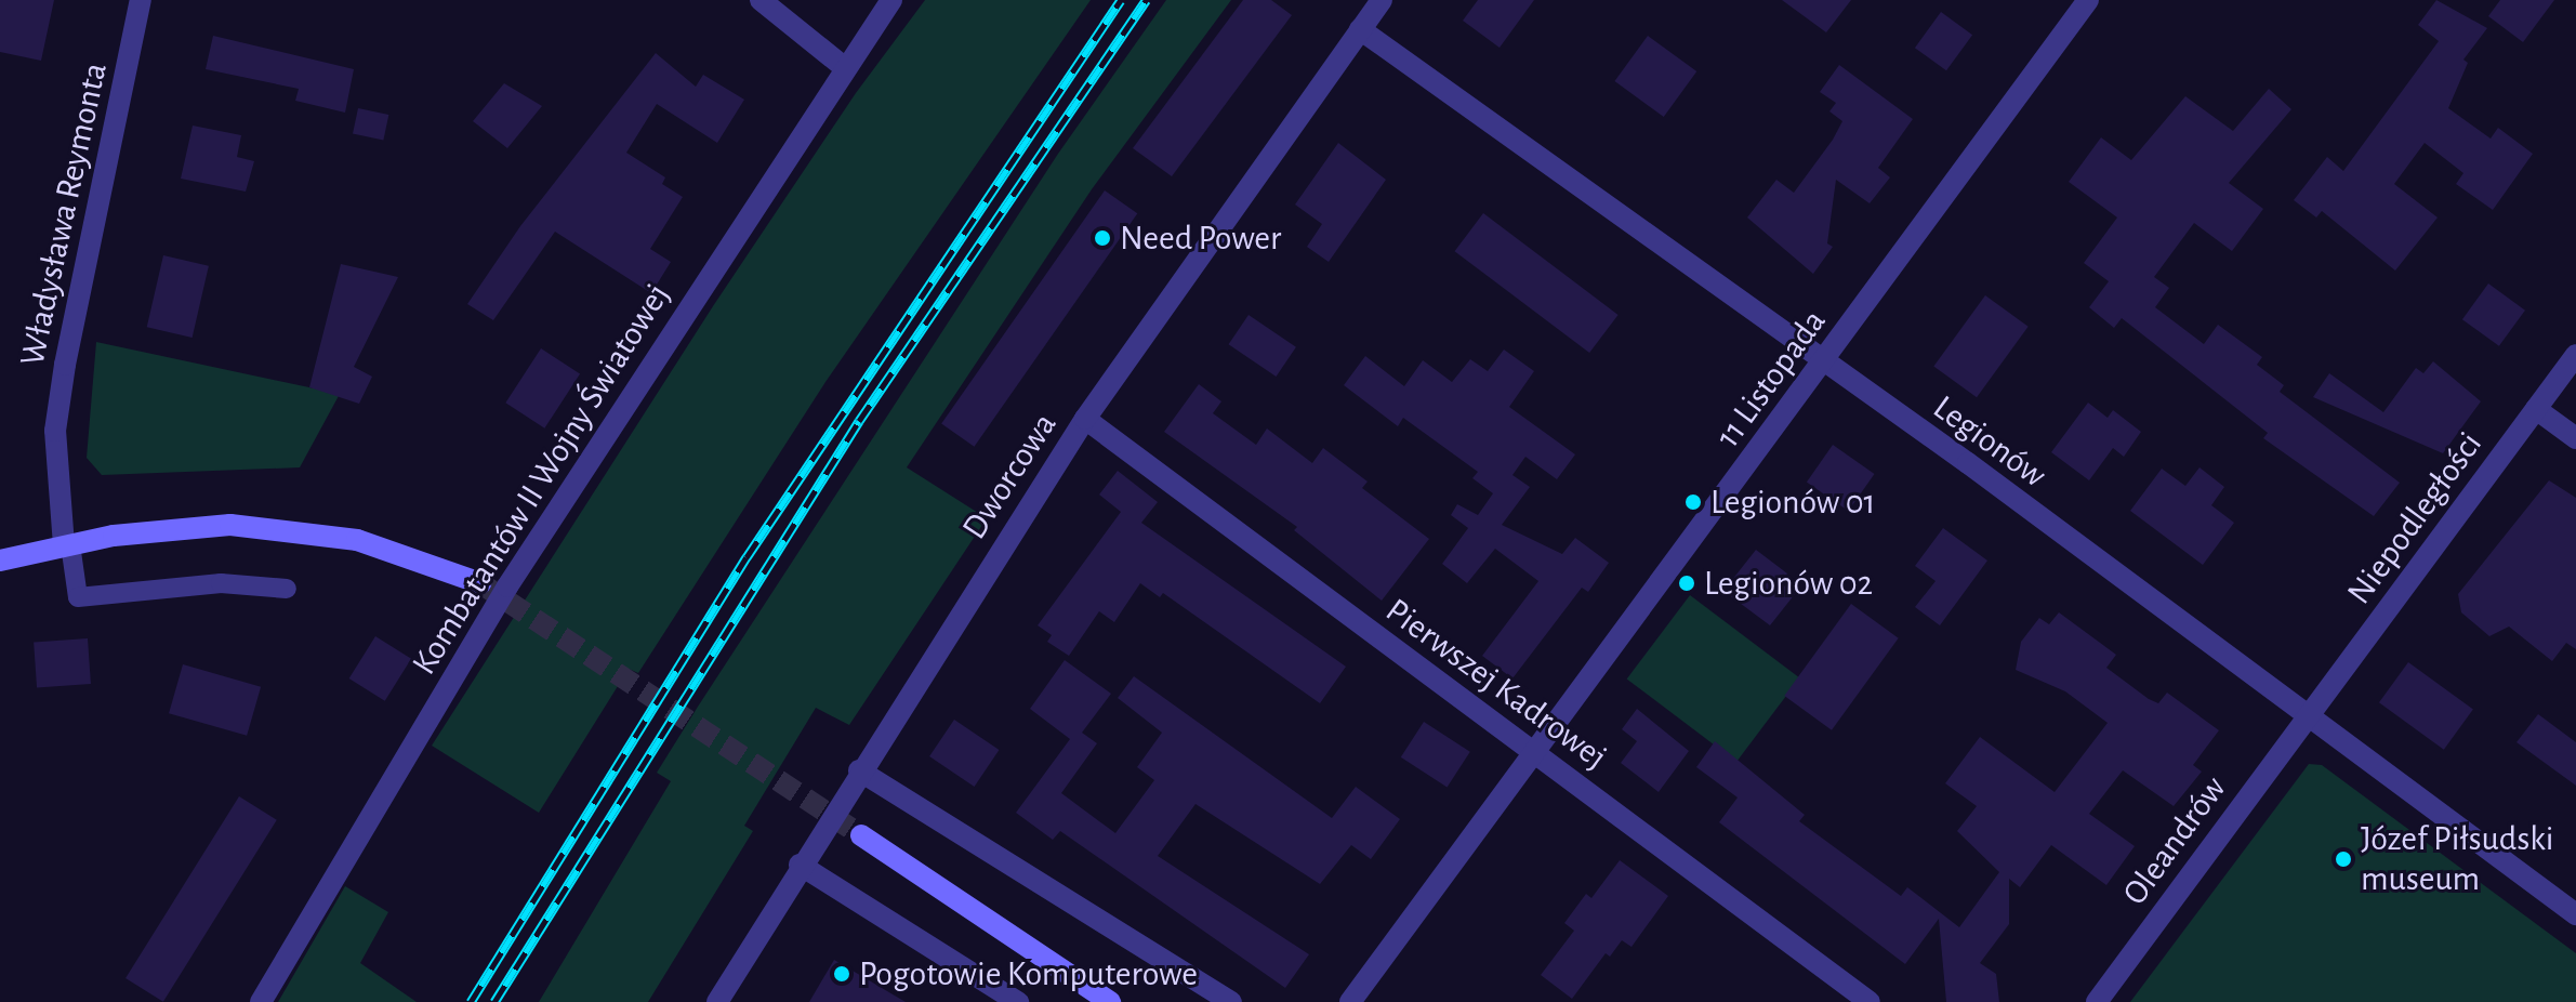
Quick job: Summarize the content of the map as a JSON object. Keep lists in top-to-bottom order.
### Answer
{
  "streets": {
    "street": [
      "Władysława Reymonta",
      "11 Listopada",
      "Legionów",
      "Dworcowa",
      "Kombatantów II Wojny Światowej",
      "Niepodległości",
      "Pierwszej Kadrowej",
      "Oleandrów"
    ]
  },
  "crossings": [
    ["11 Listopada", "Legionów"],
    ["11 Listopada", "Pierwszej Kadrowej"],
    ["Legionów", "Dworcowa"],
    ["Legionów", "Niepodległości"],
    ["Legionów", "Oleandrów"],
    ["Dworcowa", "Pierwszej Kadrowej"],
    ["Niepodległości", "Oleandrów"]
  ],
  "places": [
    "Need Power",
    "Legionów 01",
    "Legionów 02",
    "Józef Piłsudski museum",
    "Pogotowie Komputerowe"
  ]
}
